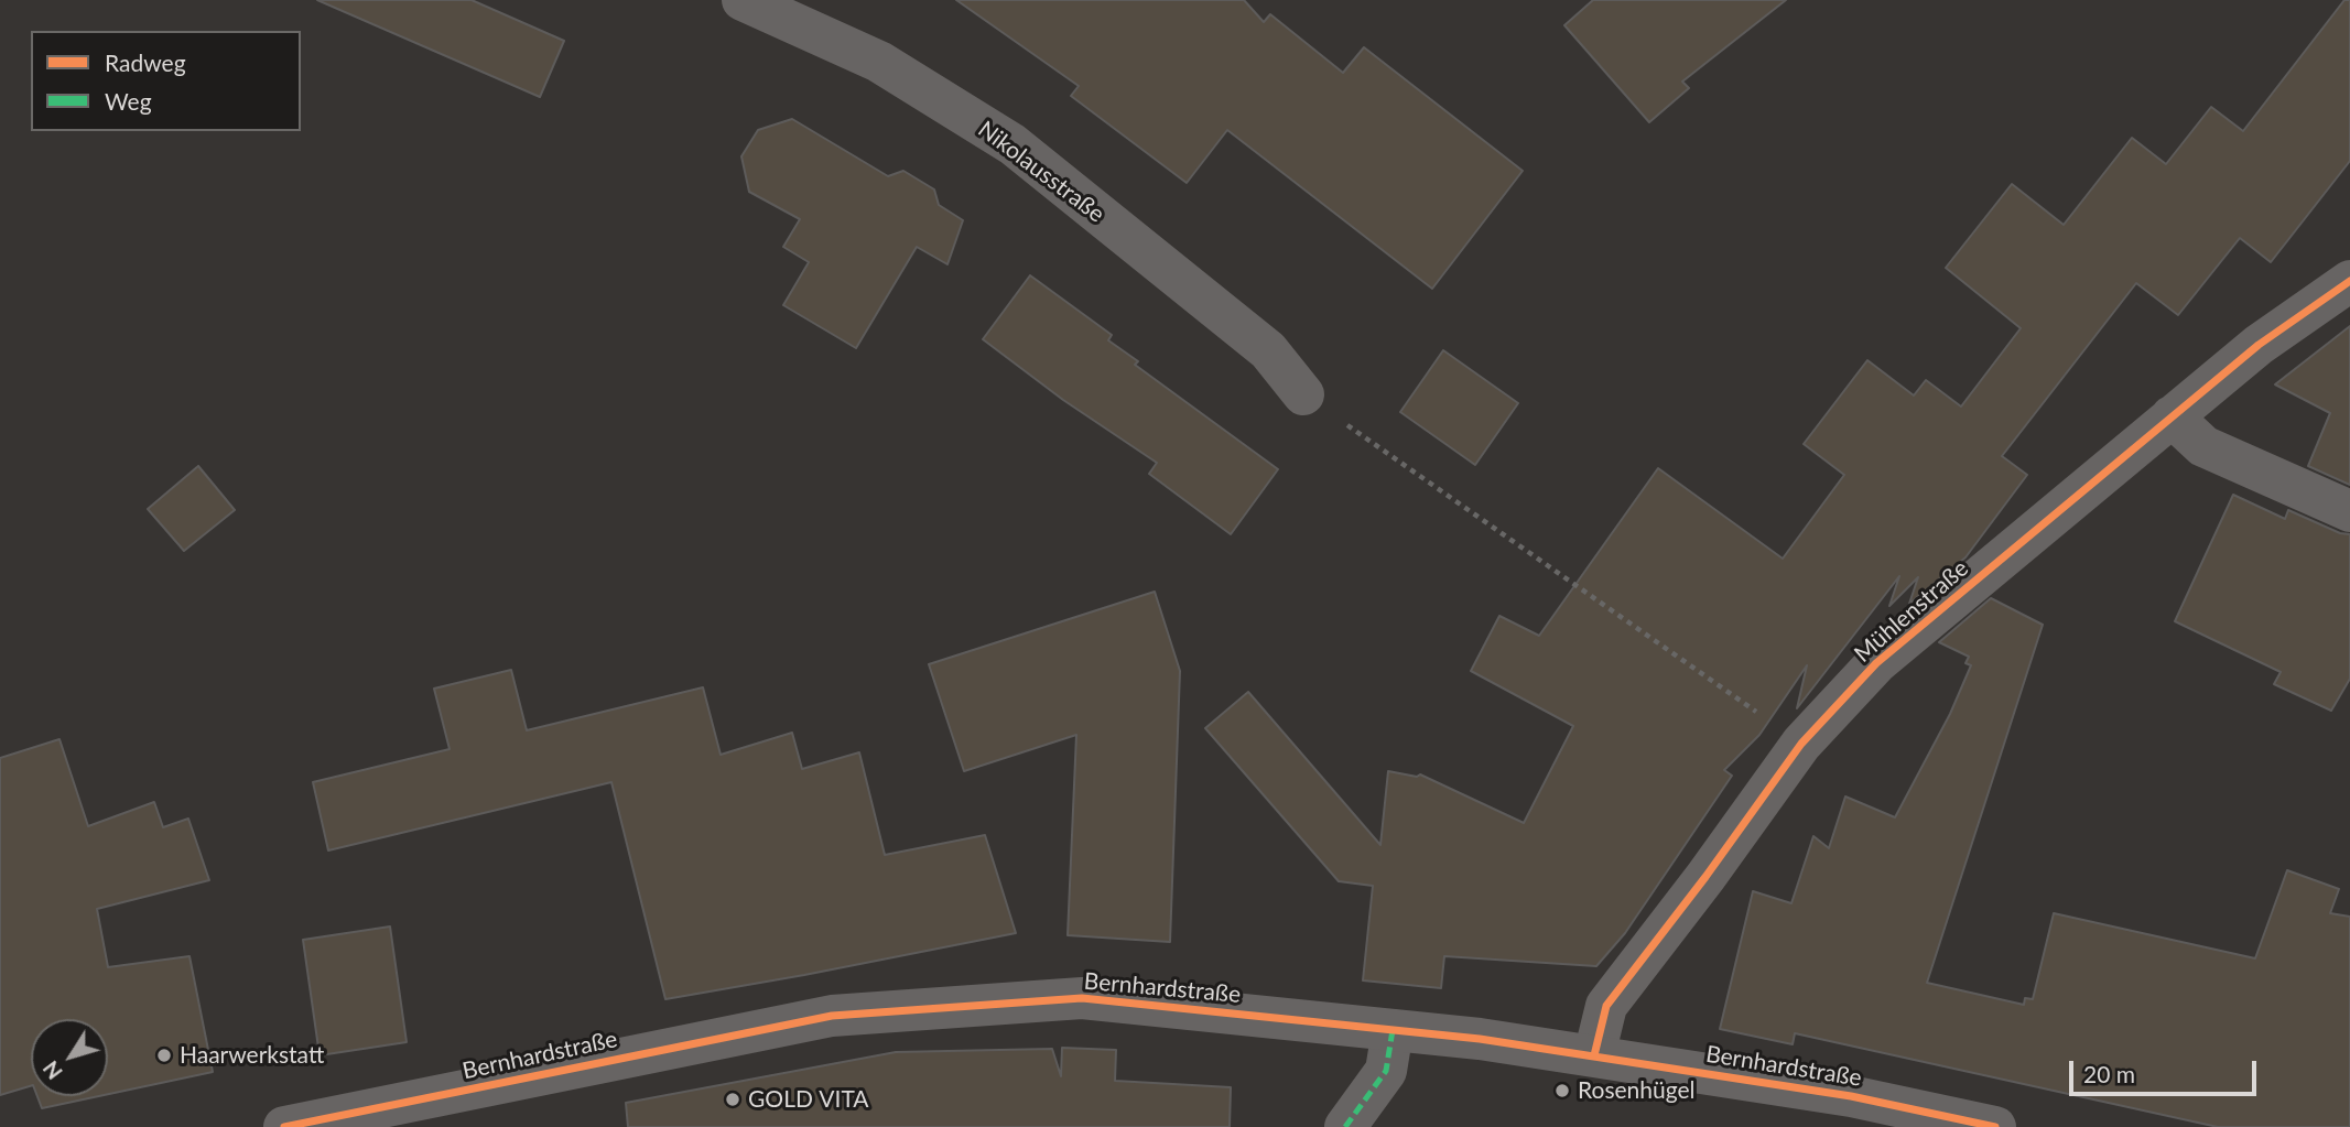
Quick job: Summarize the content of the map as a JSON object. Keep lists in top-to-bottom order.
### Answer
{
  "streets": {
    "street": ["Nikolausstraße", "Mühlenstraße", "Bernhardstraße"]
  },
  "crossings": [
    ["Mühlenstraße", "Bernhardstraße"]
  ],
  "places": ["Haarwerkstatt", "Rosenhügel", "GOLD VITA"],
  "legend": ["Radweg", "Weg"],
  "scale_bar": "20 m",
  "north": "bottom left"
}
